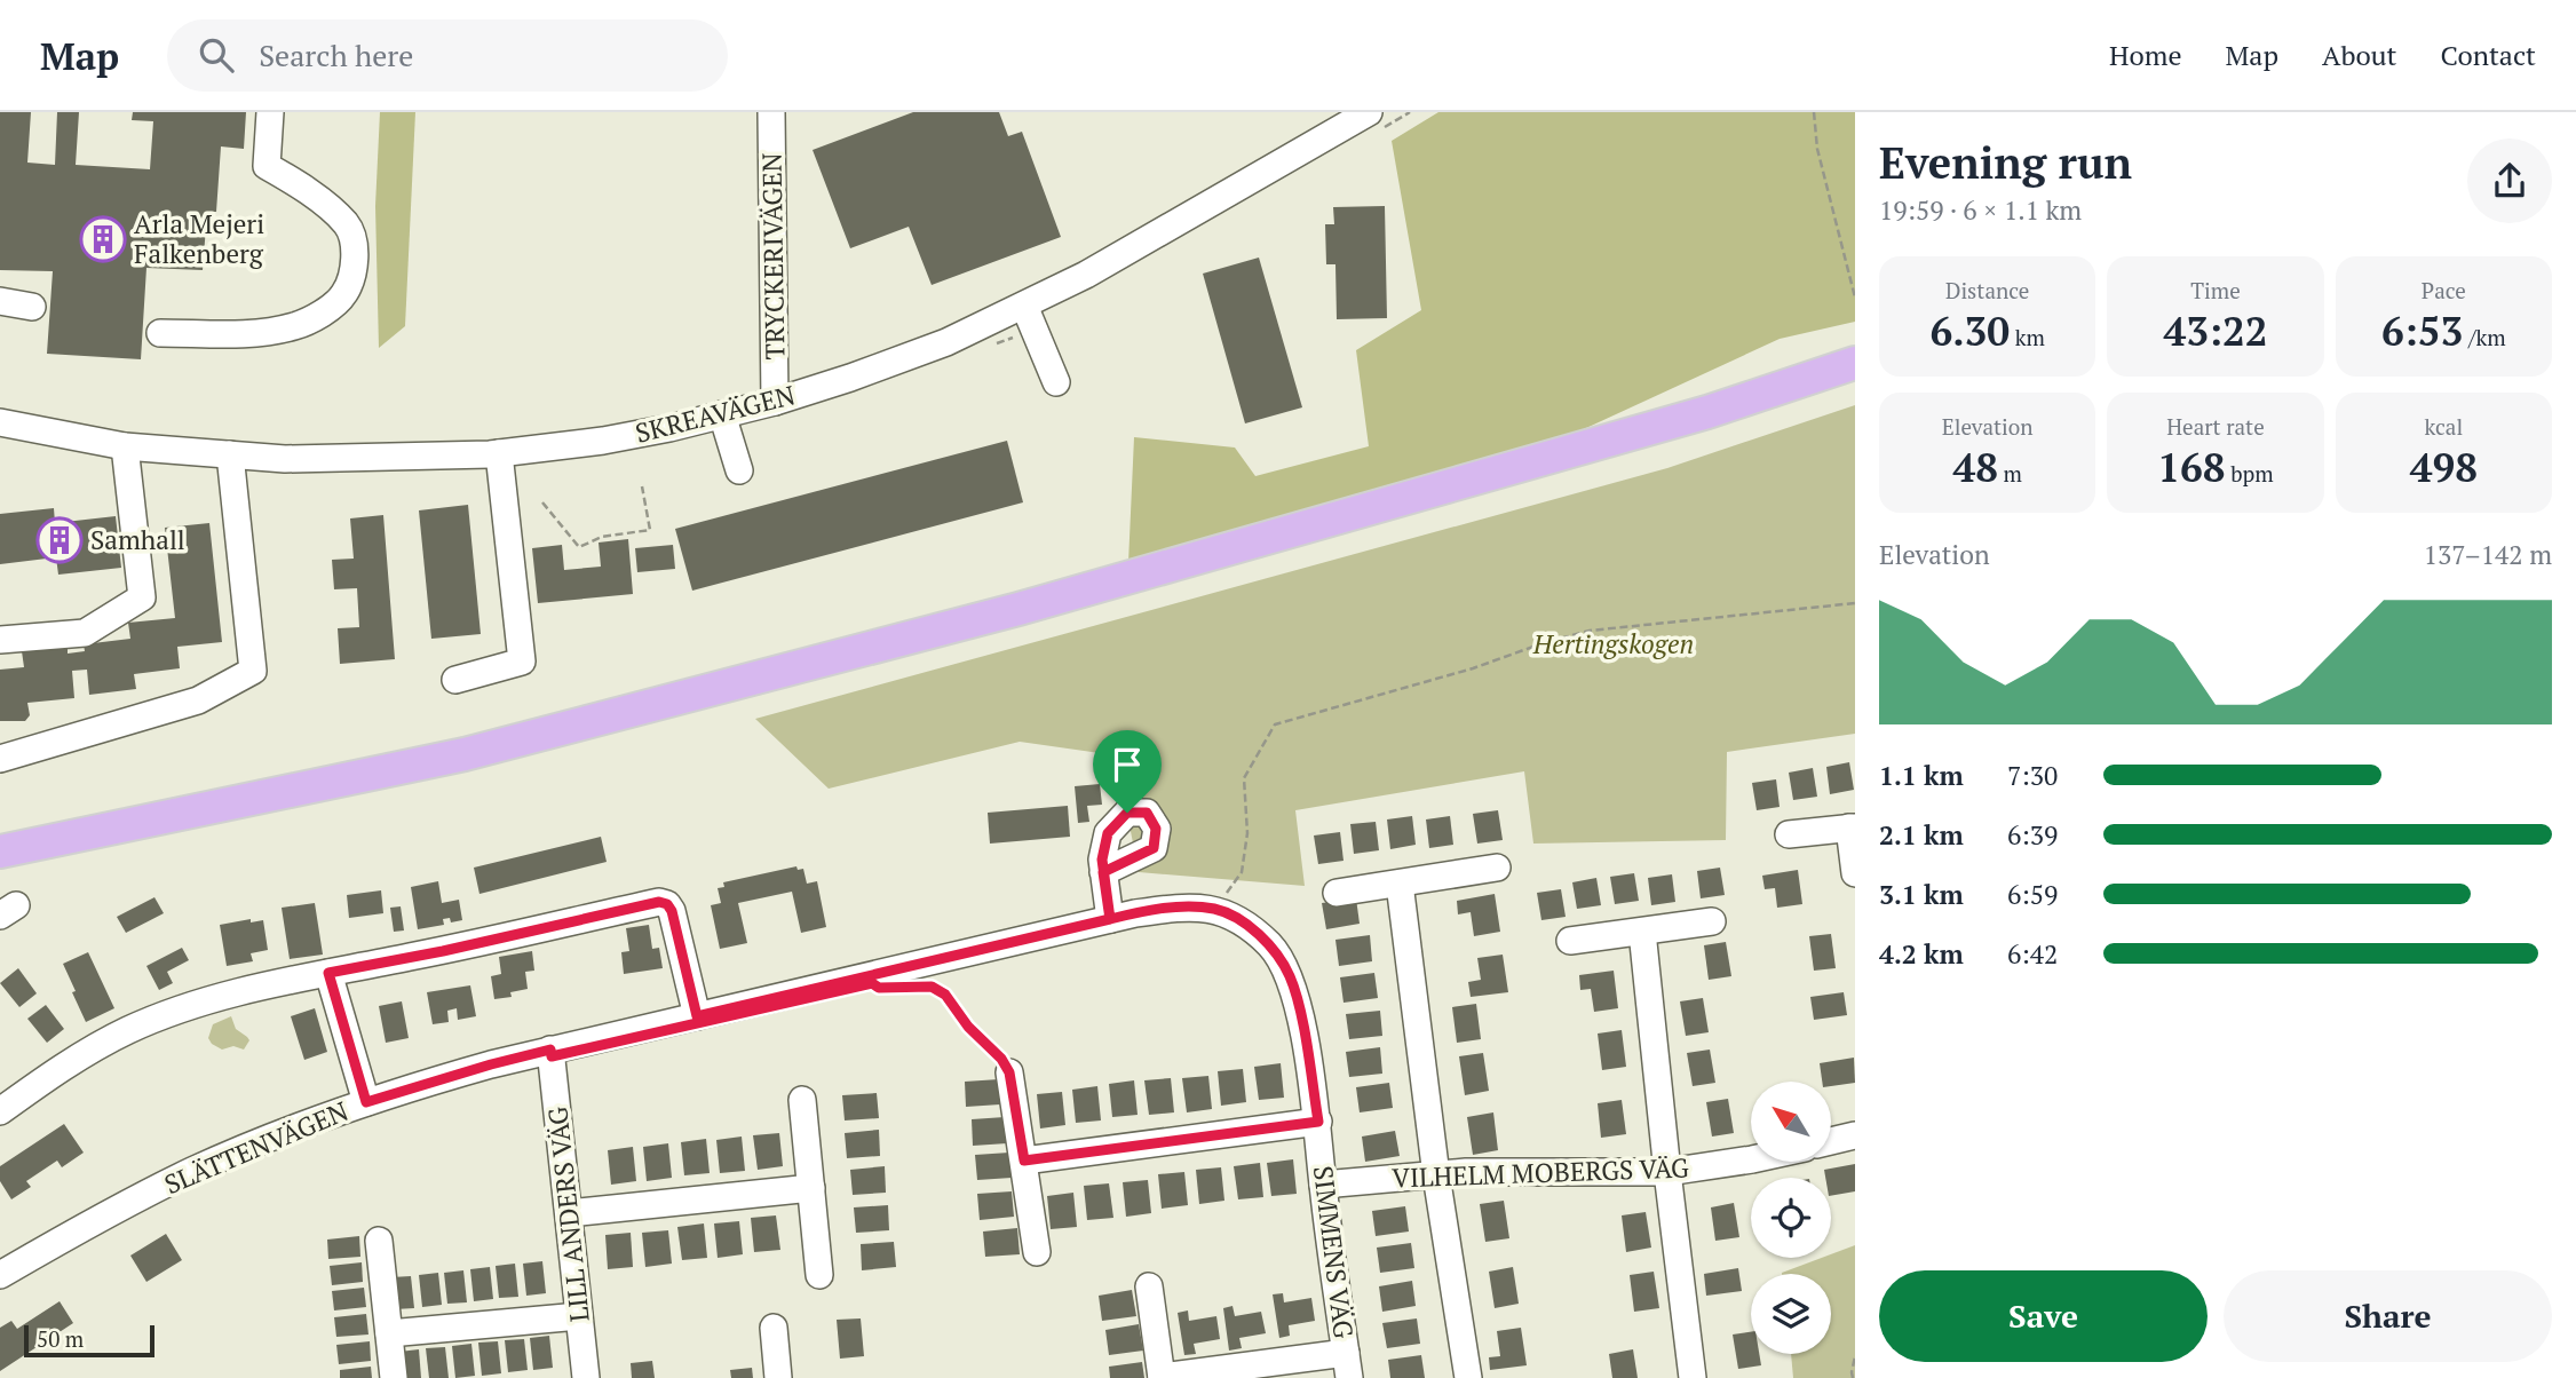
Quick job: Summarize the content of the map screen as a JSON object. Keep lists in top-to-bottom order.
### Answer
{
  "streets": {
    "street": [
      "TRYCKERIVÄGEN",
      "SKREAVÄGEN",
      "SLÄTTENVÄGEN",
      "VILHELM MOBERGS VÄG",
      "LILL ANDERS VÄG",
      "SIMMENS VÄG"
    ]
  },
  "crossings": [
    ["TRYCKERIVÄGEN", "SKREAVÄGEN"],
    ["SLÄTTENVÄGEN", "LILL ANDERS VÄG"],
    ["SLÄTTENVÄGEN", "SIMMENS VÄG"],
    ["VILHELM MOBERGS VÄG", "SIMMENS VÄG"]
  ],
  "parks": ["Hertingskogen"],
  "places": {
    "building": ["Arla Mejeri Falkenberg", "Samhall"]
  },
  "scale_bar": "50 m",
  "north": "top left",
  "page": {
    "header": "Map",
    "search": "Search here",
    "nav": [
      "Home",
      "Map",
      "About",
      "Contact"
    ],
    "heading": ["Evening run", "19:59 · 6 × 1.1 km"],
    "stats": [
      ["Distance", "6.30 km"],
      ["Time", "43:22"],
      ["Pace", "6:53 /km"],
      ["Elevation", "48 m"],
      ["Heart rate", "168 bpm"],
      ["kcal", "498"]
    ],
    "chart": ["Elevation", "137–142 m"],
    "list": [
      {
        "name": "1.1 km",
        "note": "7:30"
      },
      {
        "name": "2.1 km",
        "note": "6:39"
      },
      {
        "name": "3.1 km",
        "note": "6:59"
      },
      {
        "name": "4.2 km",
        "note": "6:42"
      }
    ],
    "buttons": ["Save", "Share"],
    "scale": "50 m"
  }
}
